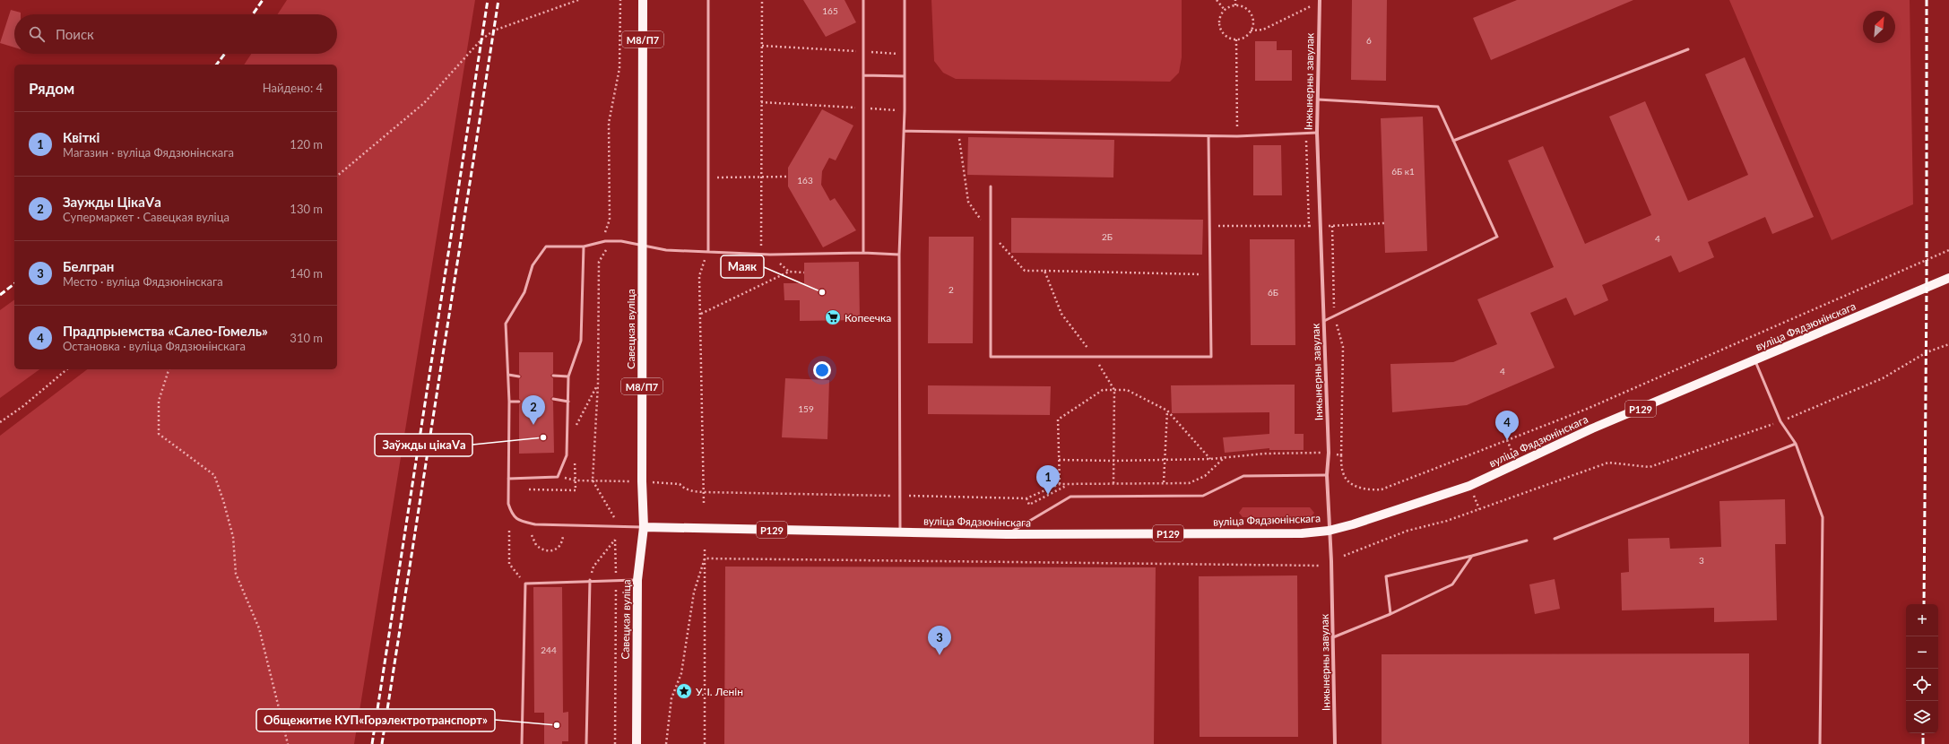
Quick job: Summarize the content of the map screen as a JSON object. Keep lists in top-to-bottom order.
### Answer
{
  "streets": {
    "main road": [
      "М8/П7",
      "вуліца Фядзюнінскага",
      "Савецкая вуліца",
      "Р129"
    ],
    "street": ["Інжынерны завулак"]
  },
  "crossings": [
    ["Інжынерны завулак", "вуліца Фядзюнінскага"],
    ["вуліца Фядзюнінскага", "Савецкая вуліца"]
  ],
  "places": {
    "other": ["Маяк", "Заўжды цікаVа", "Общежитие КУП«Горэлектротранспорт»"],
    "supermarket": ["Копеечка"],
    "place": ["У. І. Ленін"]
  },
  "house_numbers": [
    "165",
    "6",
    "6Б к1",
    "163",
    "2Б",
    "4",
    "2",
    "6Б",
    "4",
    "159",
    "3",
    "244"
  ],
  "north": "top right",
  "page": {
    "search": "Поиск",
    "heading": ["Рядом", "Найдено: 4"],
    "list": [
      {
        "mark": "1",
        "name": "Квіткі",
        "note": "Магазин · вуліца Фядзюнінскага",
        "value": "120 m"
      },
      {
        "mark": "2",
        "name": "Заужды ЦікаVа",
        "note": "Супермаркет · Савецкая вуліца",
        "value": "130 m"
      },
      {
        "mark": "3",
        "name": "Белгран",
        "note": "Место · вуліца Фядзюнінскага",
        "value": "140 m"
      },
      {
        "mark": "4",
        "name": "Прадпрыемства «Салео-Гомель»",
        "note": "Остановка · вуліца Фядзюнінскага",
        "value": "310 m"
      }
    ],
    "pins": [
      "2",
      "4",
      "1",
      "3"
    ],
    "map_buttons": ["+", "−"]
  }
}
